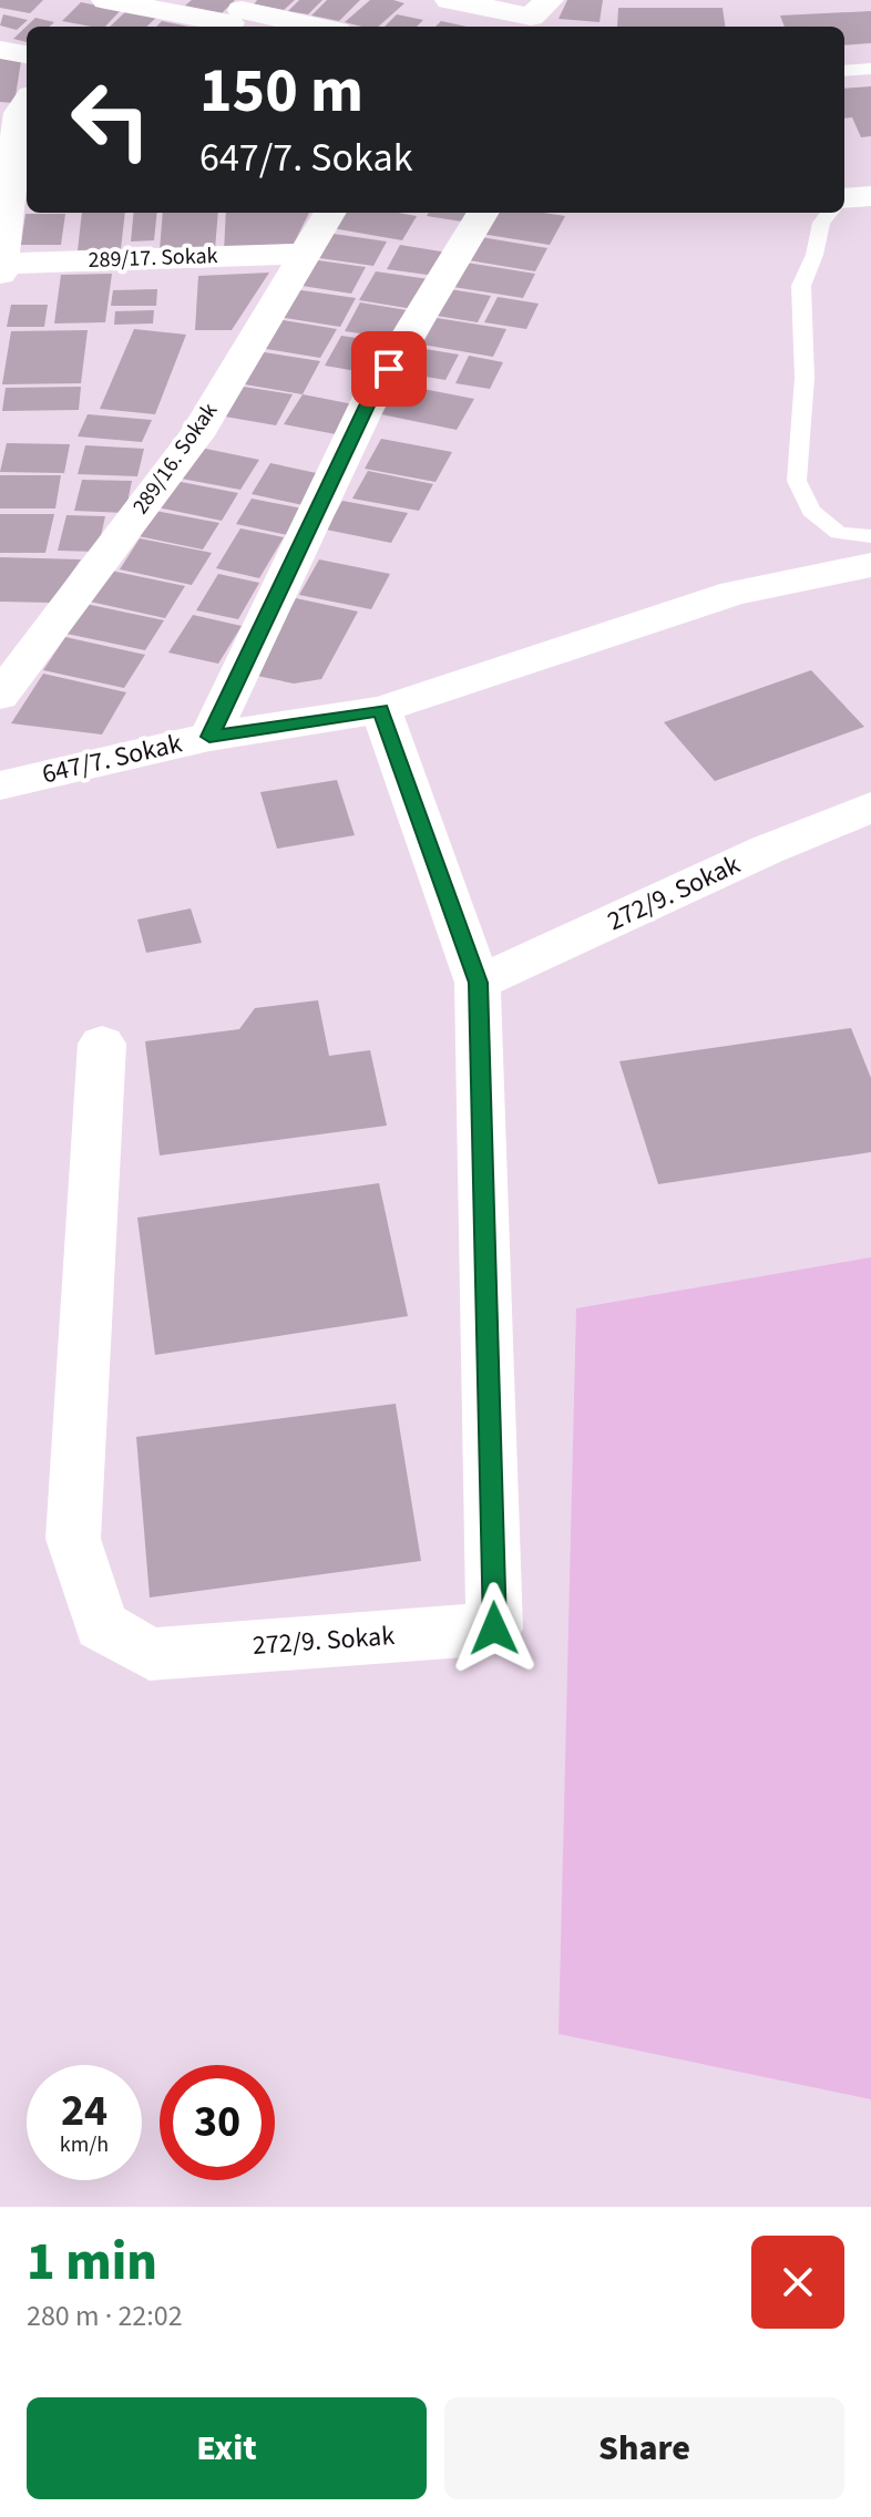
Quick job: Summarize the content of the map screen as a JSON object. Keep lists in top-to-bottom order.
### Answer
{
  "streets": {
    "street": [
      "289/17. Sokak",
      "289/16. Sokak",
      "647/7. Sokak",
      "272/9. Sokak"
    ]
  },
  "crossings": [
    ["289/17. Sokak", "289/16. Sokak"],
    ["647/7. Sokak", "272/9. Sokak"]
  ],
  "page": {
    "turn": ["150 m", "647/7. Sokak"],
    "speed": "24 km/h",
    "limit": "30",
    "heading": ["1 min", "280 m · 22:02"],
    "buttons": ["Exit", "Share"]
  }
}
